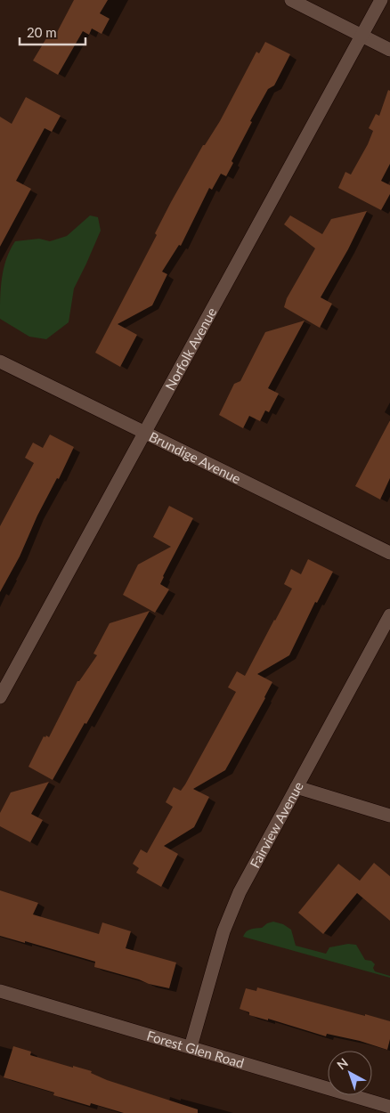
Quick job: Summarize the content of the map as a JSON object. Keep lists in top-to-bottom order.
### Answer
{
  "streets": {
    "street": [
      "Norfolk Avenue",
      "Brundige Avenue",
      "Fairview Avenue",
      "Forest Glen Road"
    ]
  },
  "crossings": [
    ["Norfolk Avenue", "Brundige Avenue"],
    ["Fairview Avenue", "Forest Glen Road"]
  ],
  "scale_bar": "20 m",
  "north": "top left"
}
